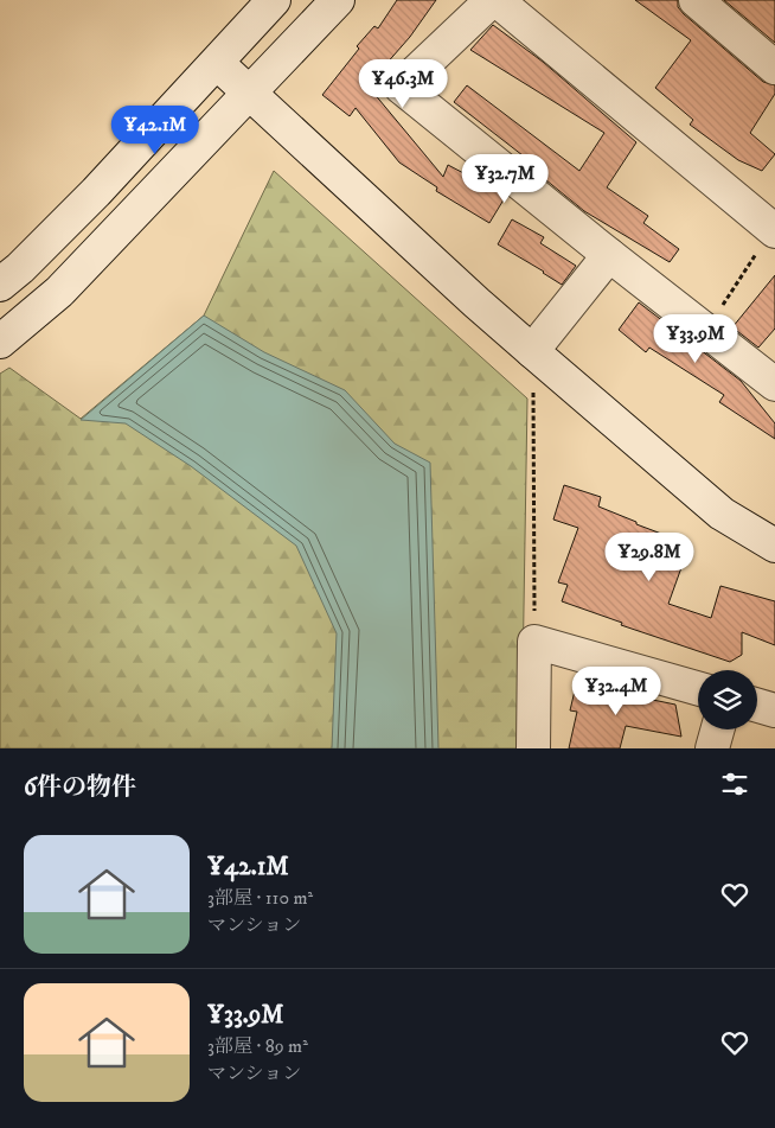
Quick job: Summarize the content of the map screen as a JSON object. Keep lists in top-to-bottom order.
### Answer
{
  "page": {
    "price": [
      "¥46.3M",
      "¥42.1M",
      "¥32.7M",
      "¥33.9M",
      "¥29.8M",
      "¥32.4M"
    ],
    "heading": "6件の物件",
    "list": [
      {
        "name": "¥42.1M",
        "note": "3部屋 · 110 m² · マンション"
      },
      {
        "name": "¥33.9M",
        "note": "3部屋 · 89 m² · マンション"
      }
    ]
  }
}
